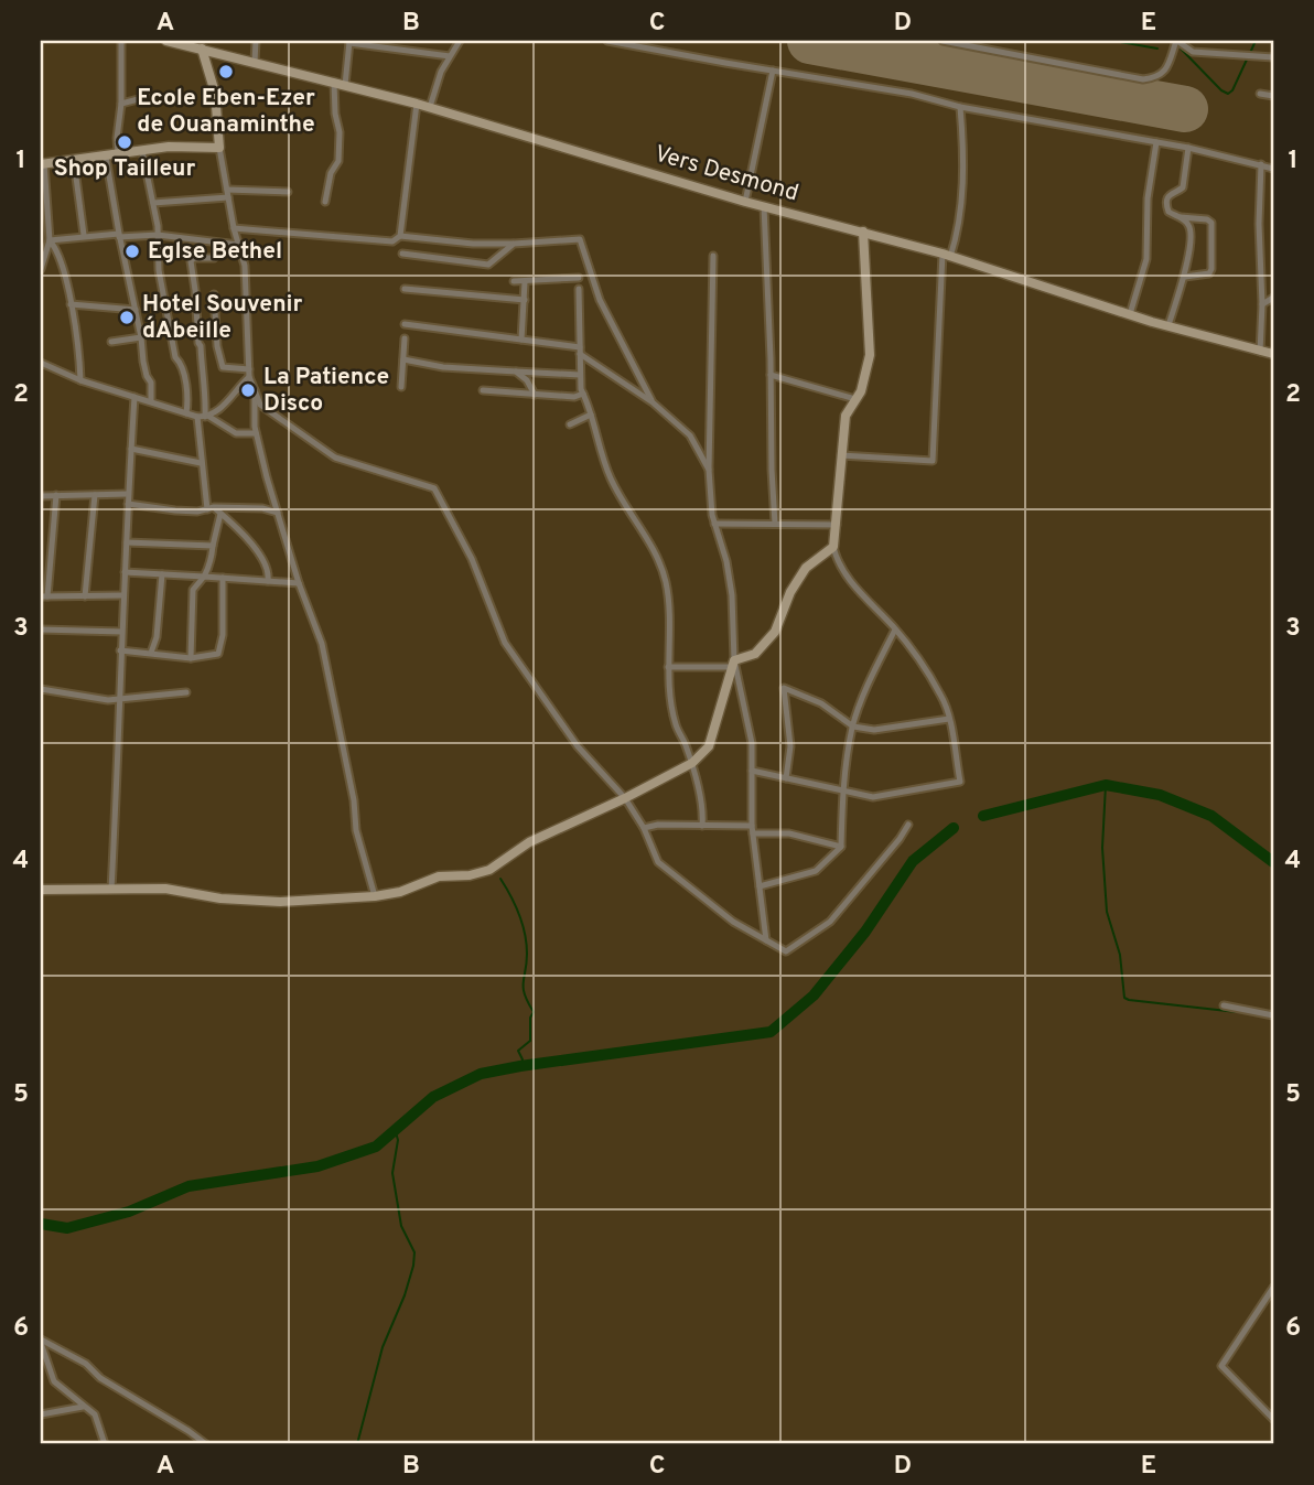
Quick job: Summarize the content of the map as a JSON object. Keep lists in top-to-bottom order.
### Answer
{
  "streets": {
    "street": ["Vers Desmond"]
  },
  "places": [
    "Ecole Eben-Ezer de Ouanaminthe",
    "Shop Tailleur",
    "Eglse Bethel",
    "Hotel Souvenir d´Abeille",
    "La Patience Disco"
  ],
  "grid": {
    "columns": [
      "A",
      "B",
      "C",
      "D",
      "E"
    ],
    "rows": [
      "1",
      "2",
      "3",
      "4",
      "5",
      "6"
    ]
  }
}
